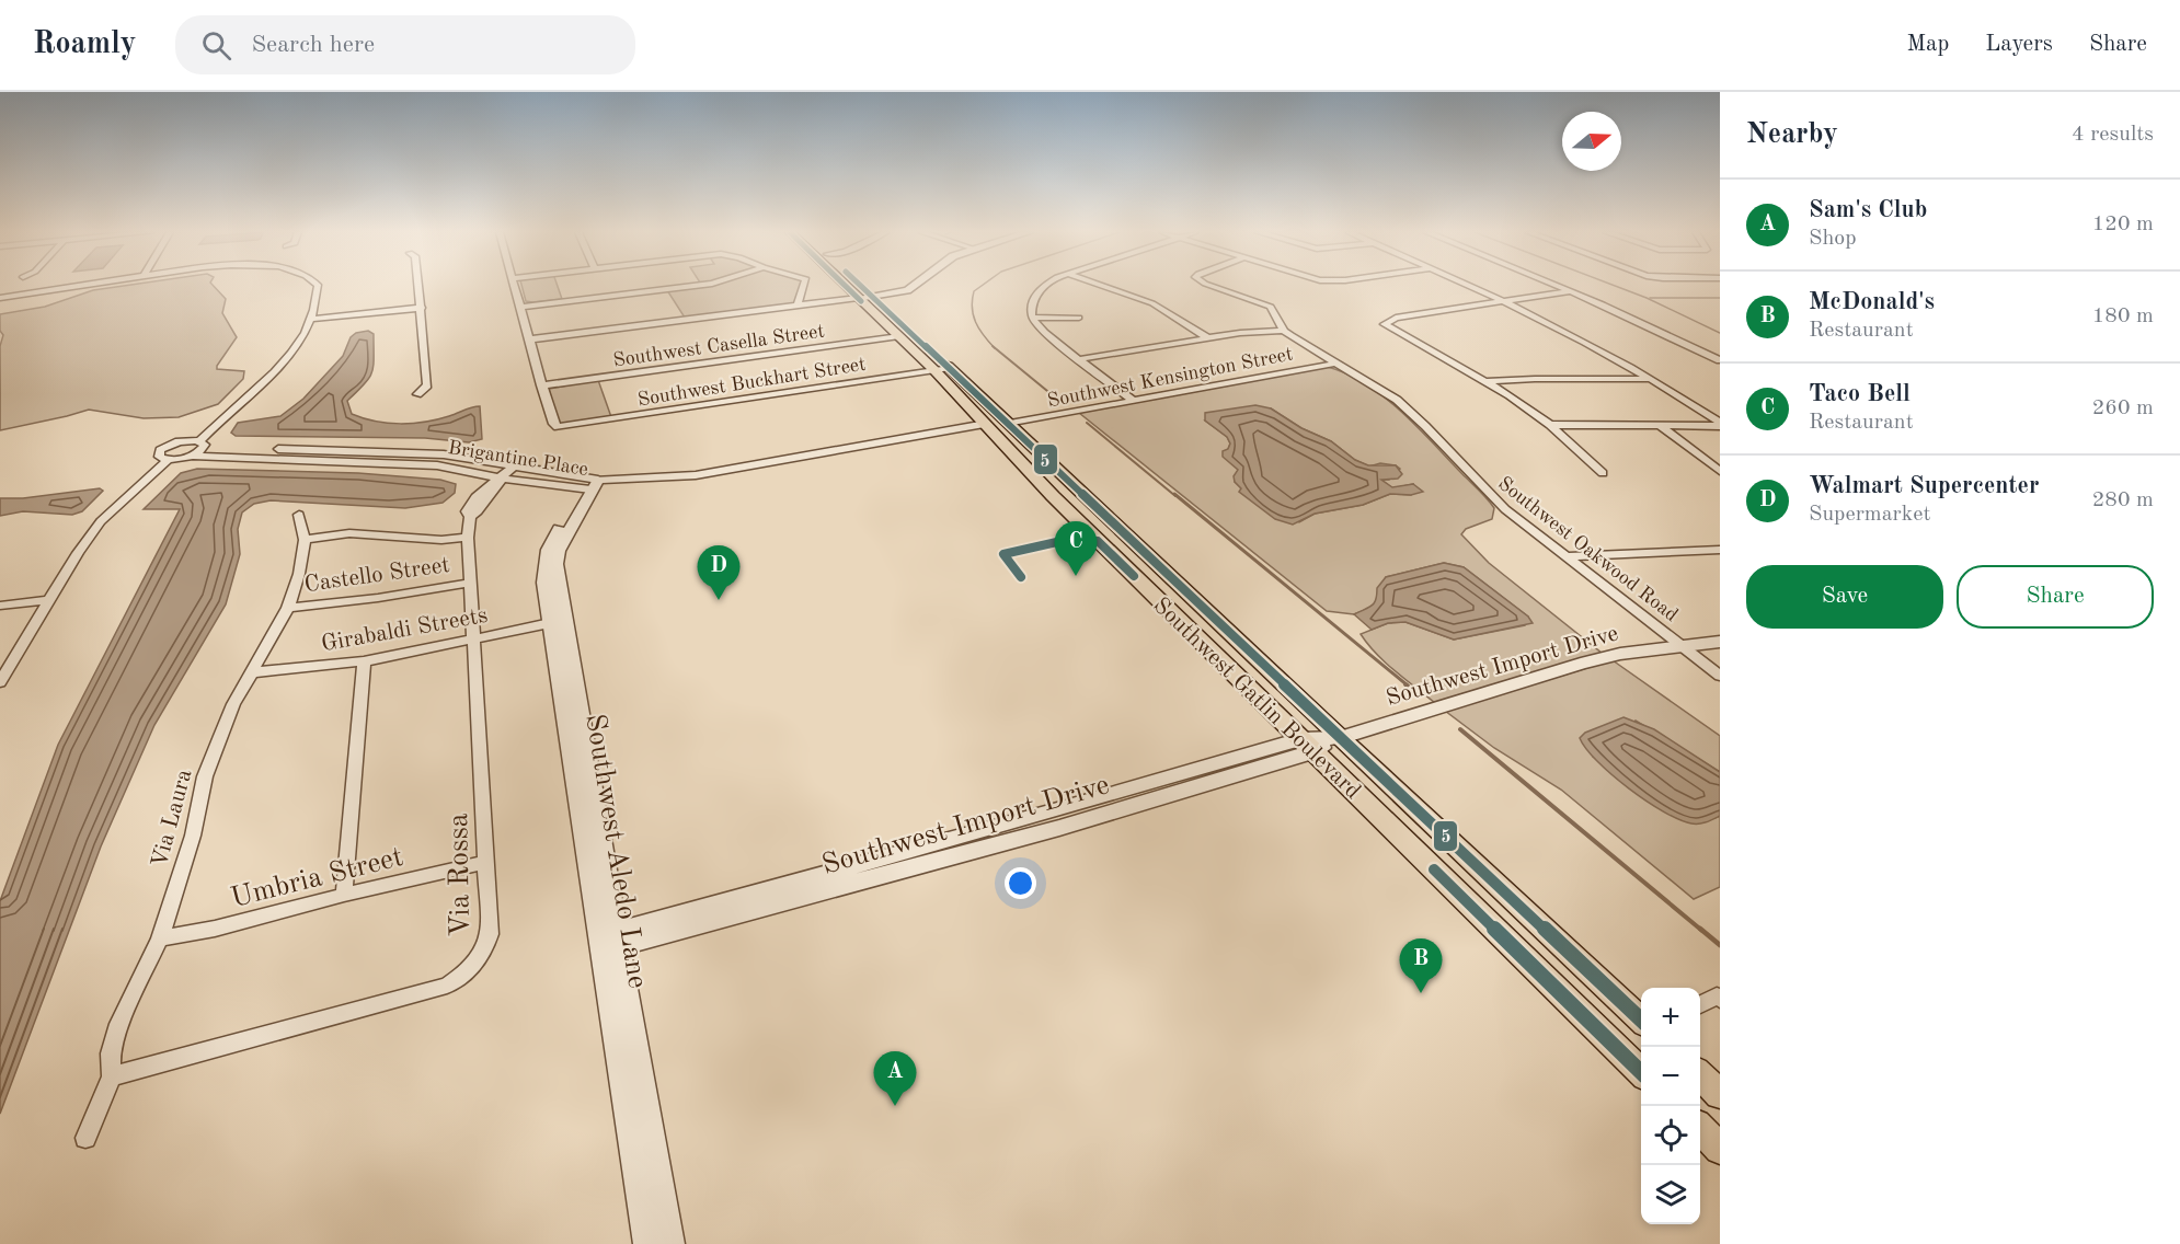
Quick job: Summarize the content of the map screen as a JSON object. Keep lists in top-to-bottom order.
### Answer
{
  "streets": {
    "main road": ["Southwest Gatlin Boulevard"],
    "street": [
      "Southwest Casella Street",
      "Southwest Kensington Street",
      "Southwest Buckhart Street",
      "Brigantine Place",
      "Southwest Oakwood Road",
      "Castello Street",
      "Girabaldi Streets",
      "Southwest Import Drive",
      "Via Laura",
      "Southwest Aledo Lane",
      "Via Rossa",
      "Umbria Street"
    ]
  },
  "crossings": [
    ["Southwest Casella Street", "Southwest Buckhart Street"],
    ["Southwest Casella Street", "Southwest Gatlin Boulevard"],
    ["Southwest Kensington Street", "Brigantine Place"],
    ["Southwest Kensington Street", "Southwest Oakwood Road"],
    ["Southwest Kensington Street", "Southwest Gatlin Boulevard"],
    ["Southwest Buckhart Street", "Southwest Gatlin Boulevard"],
    ["Brigantine Place", "Southwest Gatlin Boulevard"],
    ["Brigantine Place", "Southwest Aledo Lane"],
    ["Brigantine Place", "Via Rossa"],
    ["Southwest Oakwood Road", "Southwest Import Drive"],
    ["Castello Street", "Via Laura"],
    ["Castello Street", "Via Rossa"],
    ["Girabaldi Streets", "Via Laura"],
    ["Girabaldi Streets", "Southwest Aledo Lane"],
    ["Girabaldi Streets", "Via Rossa"],
    ["Southwest Import Drive", "Southwest Gatlin Boulevard"],
    ["Southwest Import Drive", "Southwest Aledo Lane"],
    ["Via Laura", "Via Rossa"],
    ["Via Laura", "Umbria Street"],
    ["Via Rossa", "Umbria Street"]
  ],
  "lines": ["transit line 5"],
  "north": "right",
  "page": {
    "header": "Roamly",
    "search": "Search here",
    "nav": ["Map", "Layers", "Share"],
    "heading": ["Nearby", "4 results"],
    "list": [
      {
        "mark": "A",
        "name": "Sam's Club",
        "note": "Shop",
        "value": "120 m"
      },
      {
        "mark": "B",
        "name": "McDonald's",
        "note": "Restaurant",
        "value": "180 m"
      },
      {
        "mark": "C",
        "name": "Taco Bell",
        "note": "Restaurant",
        "value": "260 m"
      },
      {
        "mark": "D",
        "name": "Walmart Supercenter",
        "note": "Supermarket",
        "value": "280 m"
      }
    ],
    "pins": [
      "C",
      "D",
      "B",
      "A"
    ],
    "buttons": ["Save", "Share"],
    "map_buttons": ["+", "−"]
  }
}
